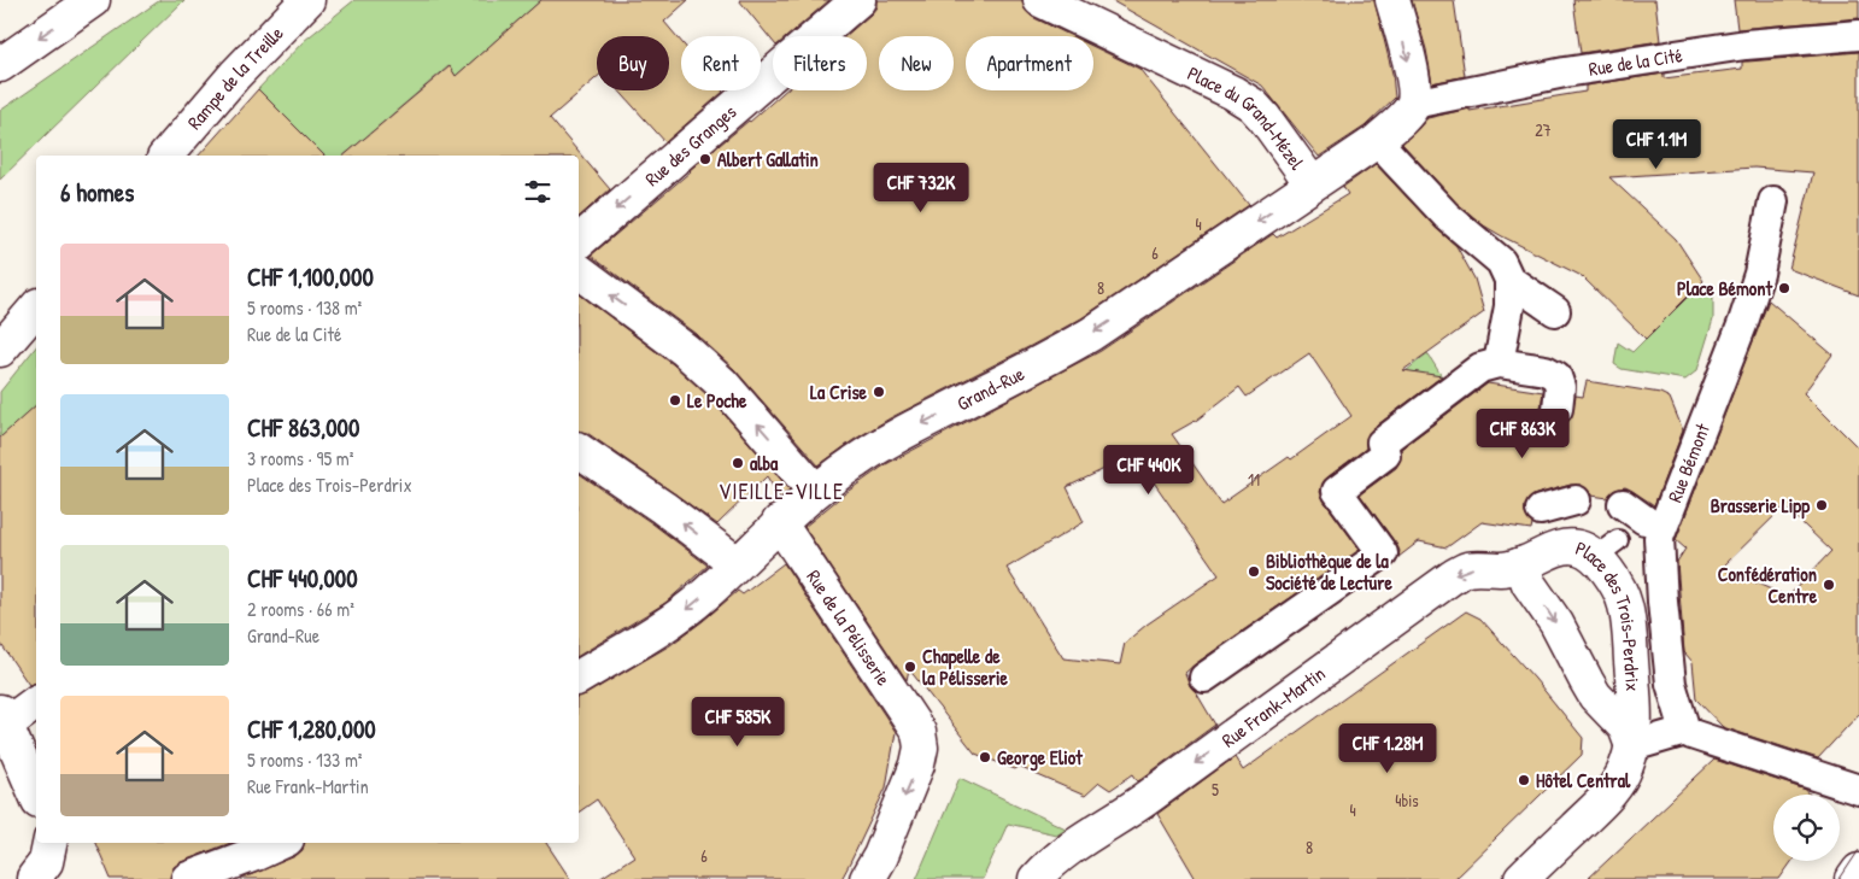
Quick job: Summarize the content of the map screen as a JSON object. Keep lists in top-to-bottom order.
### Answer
{
  "streets": {
    "street": [
      "Rue de la Cité",
      "Rampe de la Treille",
      "Place du Grand-Mézel",
      "Rue des Granges",
      "Grand-Rue",
      "Rue Bémont",
      "Place des Trois-Perdrix",
      "Rue de la Pélisserie",
      "Rue Frank-Martin"
    ]
  },
  "crossings": [
    ["Rue de la Cité", "Grand-Rue"],
    ["Place du Grand-Mézel", "Grand-Rue"],
    ["Grand-Rue", "Rue de la Pélisserie"],
    ["Place des Trois-Perdrix", "Rue Frank-Martin"]
  ],
  "one_way": [
    "Rue des Granges",
    "Grand-Rue",
    "Place des Trois-Perdrix",
    "Rue de la Pélisserie",
    "Rue Frank-Martin"
  ],
  "districts": ["VIEILLE-VILLE"],
  "places": [
    "Albert Gallatin",
    "Place Bémont",
    "La Crise",
    "Le Poche",
    "alba",
    "Brasserie Lipp",
    "Bibliothèque de la Société de Lecture",
    "Confédération Centre",
    "Chapelle de la Pélisserie",
    "George Eliot",
    "Hôtel Central"
  ],
  "house_numbers": [
    "27",
    "4",
    "6",
    "8",
    "11",
    "5",
    "4bis",
    "4",
    "8",
    "6"
  ],
  "page": {
    "chip": [
      "Buy",
      "Rent",
      "Filters",
      "New",
      "Apartment"
    ],
    "price": [
      "CHF 1.1M",
      "CHF 732K",
      "CHF 863K",
      "CHF 440K",
      "CHF 585K",
      "CHF 1.28M"
    ],
    "heading": "6 homes",
    "list": [
      {
        "name": "CHF 1,100,000",
        "note": "5 rooms · 138 m² · Rue de la Cité"
      },
      {
        "name": "CHF 863,000",
        "note": "3 rooms · 95 m² · Place des Trois-Perdrix"
      },
      {
        "name": "CHF 440,000",
        "note": "2 rooms · 66 m² · Grand-Rue"
      },
      {
        "name": "CHF 1,280,000",
        "note": "5 rooms · 133 m² · Rue Frank-Martin"
      }
    ]
  }
}
